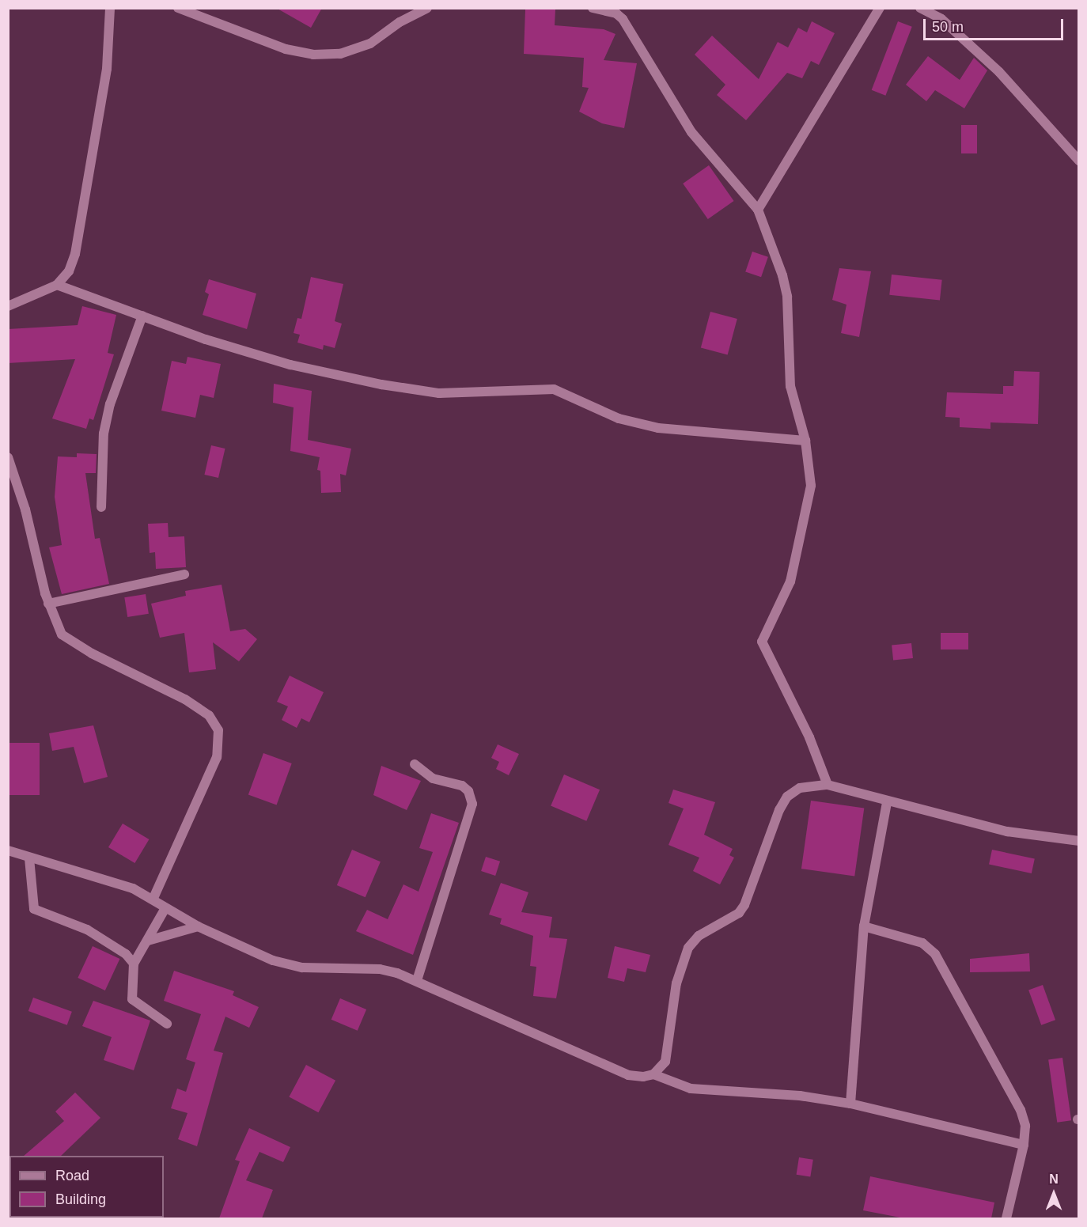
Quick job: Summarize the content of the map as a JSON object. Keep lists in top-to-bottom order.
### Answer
{
  "legend": ["Road", "Building"],
  "scale_bar": "50 m",
  "north": "top"
}
